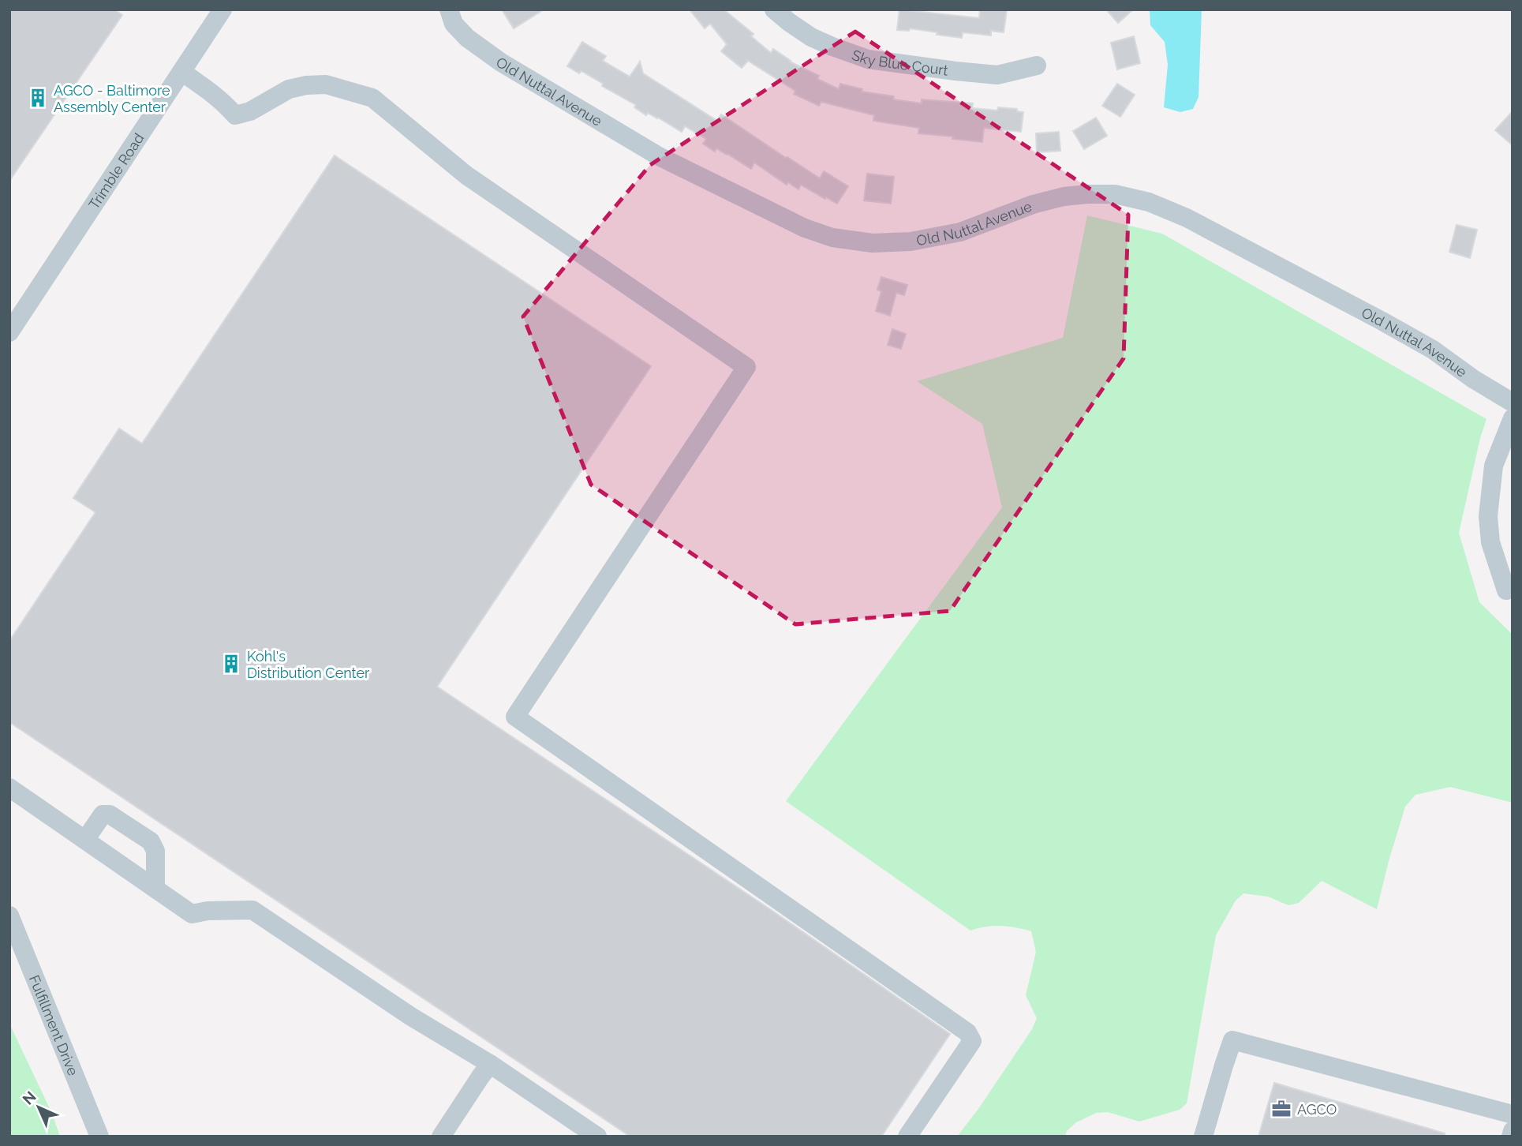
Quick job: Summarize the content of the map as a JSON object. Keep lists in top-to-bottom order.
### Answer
{
  "streets": {
    "street": [
      "Sky Blue Court",
      "Old Nuttal Avenue",
      "Trimble Road",
      "Fulfillment Drive"
    ]
  },
  "places": {
    "building": ["AGCO - Baltimore Assembly Center", "Kohl's Distribution Center"],
    "office": ["AGCO"]
  },
  "north": "top left"
}
